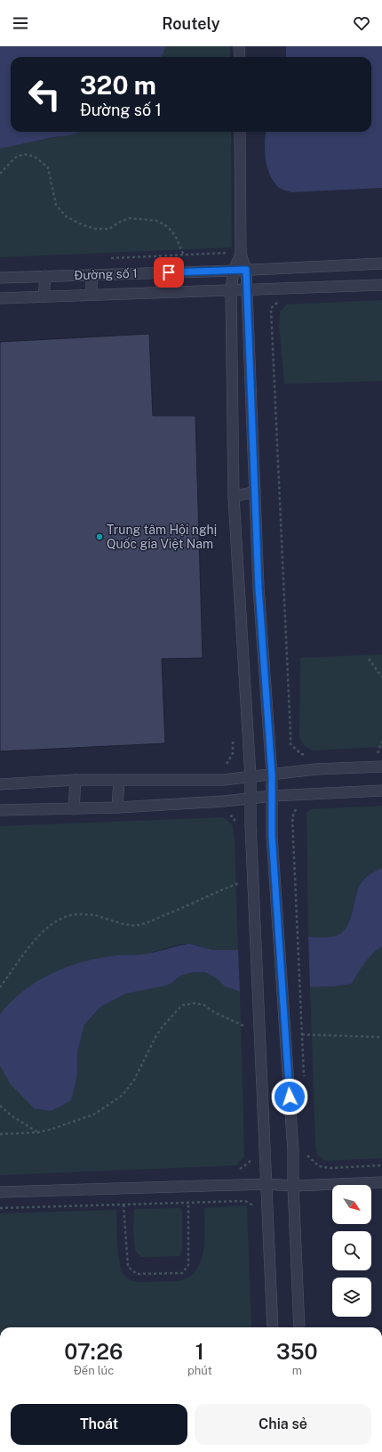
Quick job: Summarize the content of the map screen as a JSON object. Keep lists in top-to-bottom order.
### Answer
{
  "streets": {
    "street": ["Đường số 1"]
  },
  "places": ["Trung tâm Hội nghị Quốc gia Việt Nam"],
  "north": "bottom right",
  "page": {
    "header": "Routely",
    "turn": ["320 m", "Đường số 1"],
    "eta": [
      "07:26",
      "Đến lúc",
      "1",
      "phút",
      "350",
      "m"
    ],
    "buttons": ["Thoát", "Chia sẻ"]
  }
}
